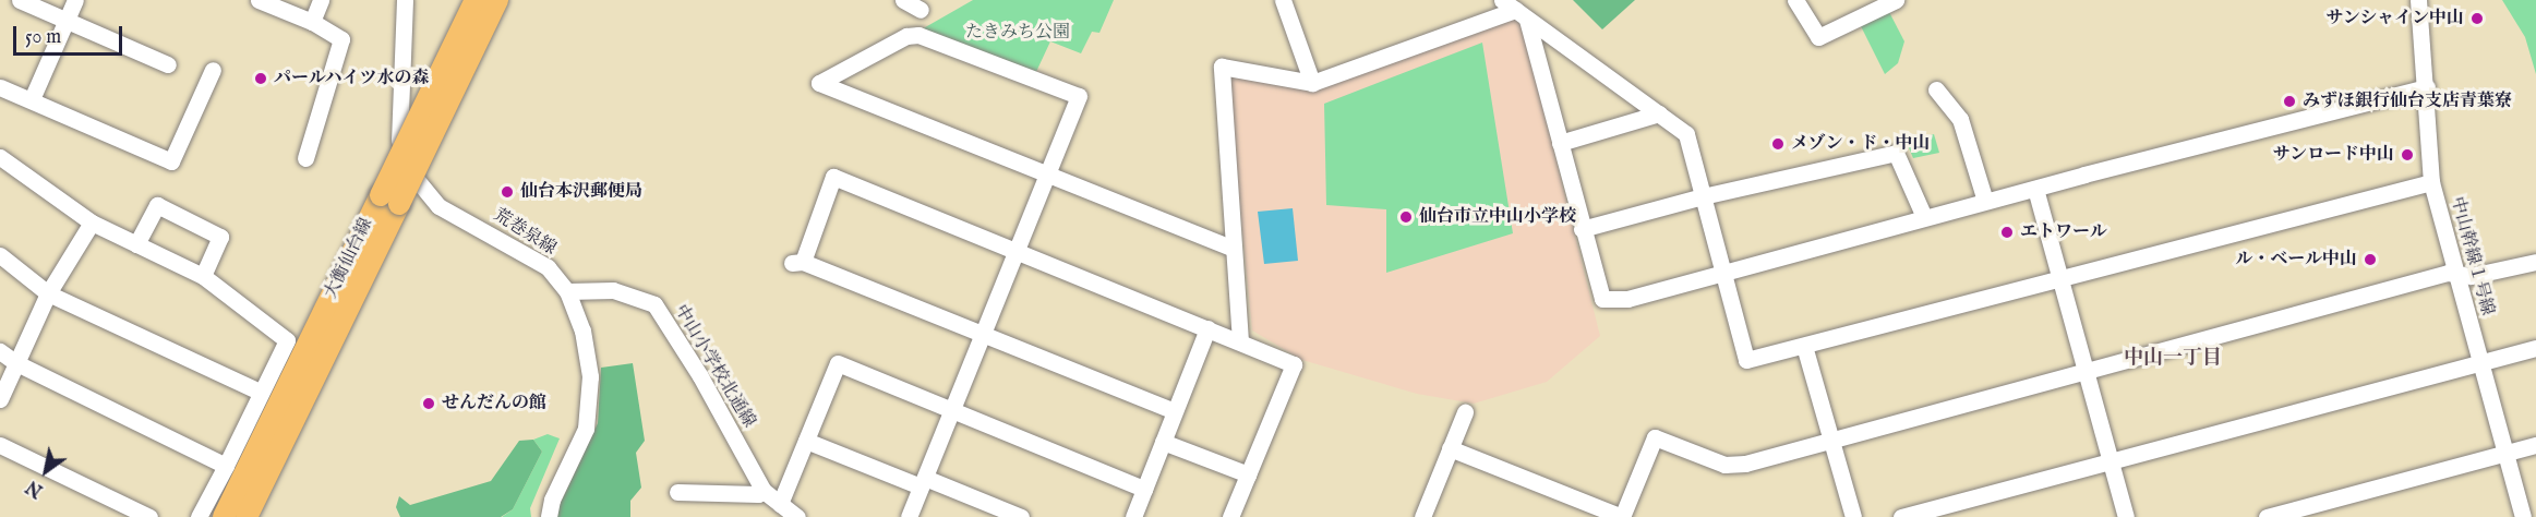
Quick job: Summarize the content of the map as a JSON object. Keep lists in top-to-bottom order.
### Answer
{
  "streets": {
    "main road": ["大衡仙台線"],
    "street": ["荒巻泉線", "中山幹線１号線", "中山小学校北通線"]
  },
  "crossings": [
    ["荒巻泉線", "中山小学校北通線"]
  ],
  "districts": ["中山一丁目"],
  "parks": ["たきみち公園"],
  "places": [
    "サンシャイン中山",
    "パールハイツ水の森",
    "みずほ銀行仙台支店青葉寮",
    "メゾン・ド・中山",
    "サンロード中山",
    "仙台本沢郵便局",
    "仙台市立中山小学校",
    "エトワール",
    "ル・ベール中山",
    "せんだんの館"
  ],
  "scale_bar": "50 m",
  "north": "bottom left"
}
